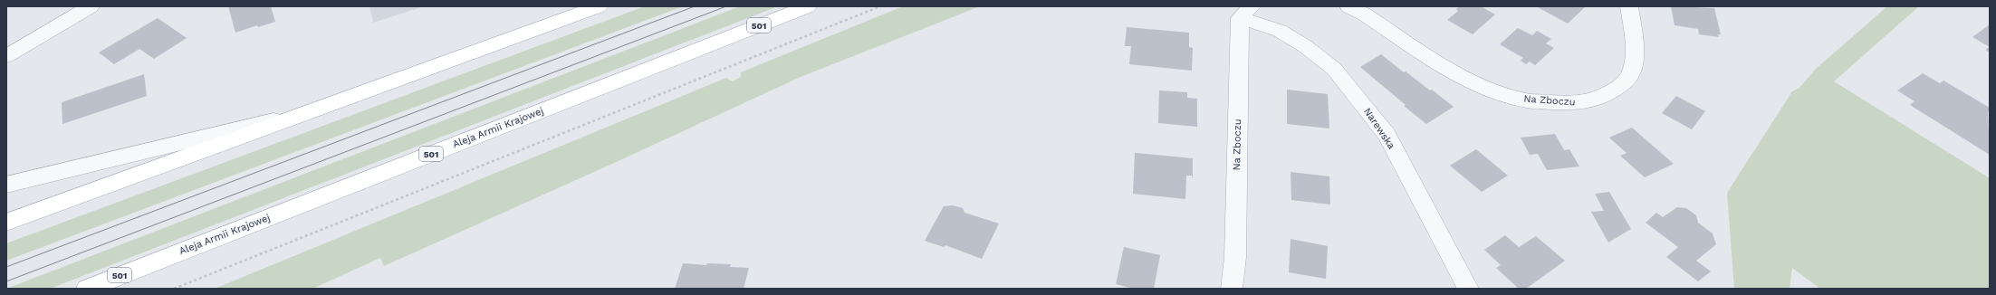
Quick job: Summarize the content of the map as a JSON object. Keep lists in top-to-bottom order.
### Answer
{
  "streets": {
    "main road": ["501", "Aleja Armii Krajowej"],
    "street": ["Na Zboczu", "Narewska"]
  },
  "crossings": [
    ["Na Zboczu", "Narewska"]
  ]
}
